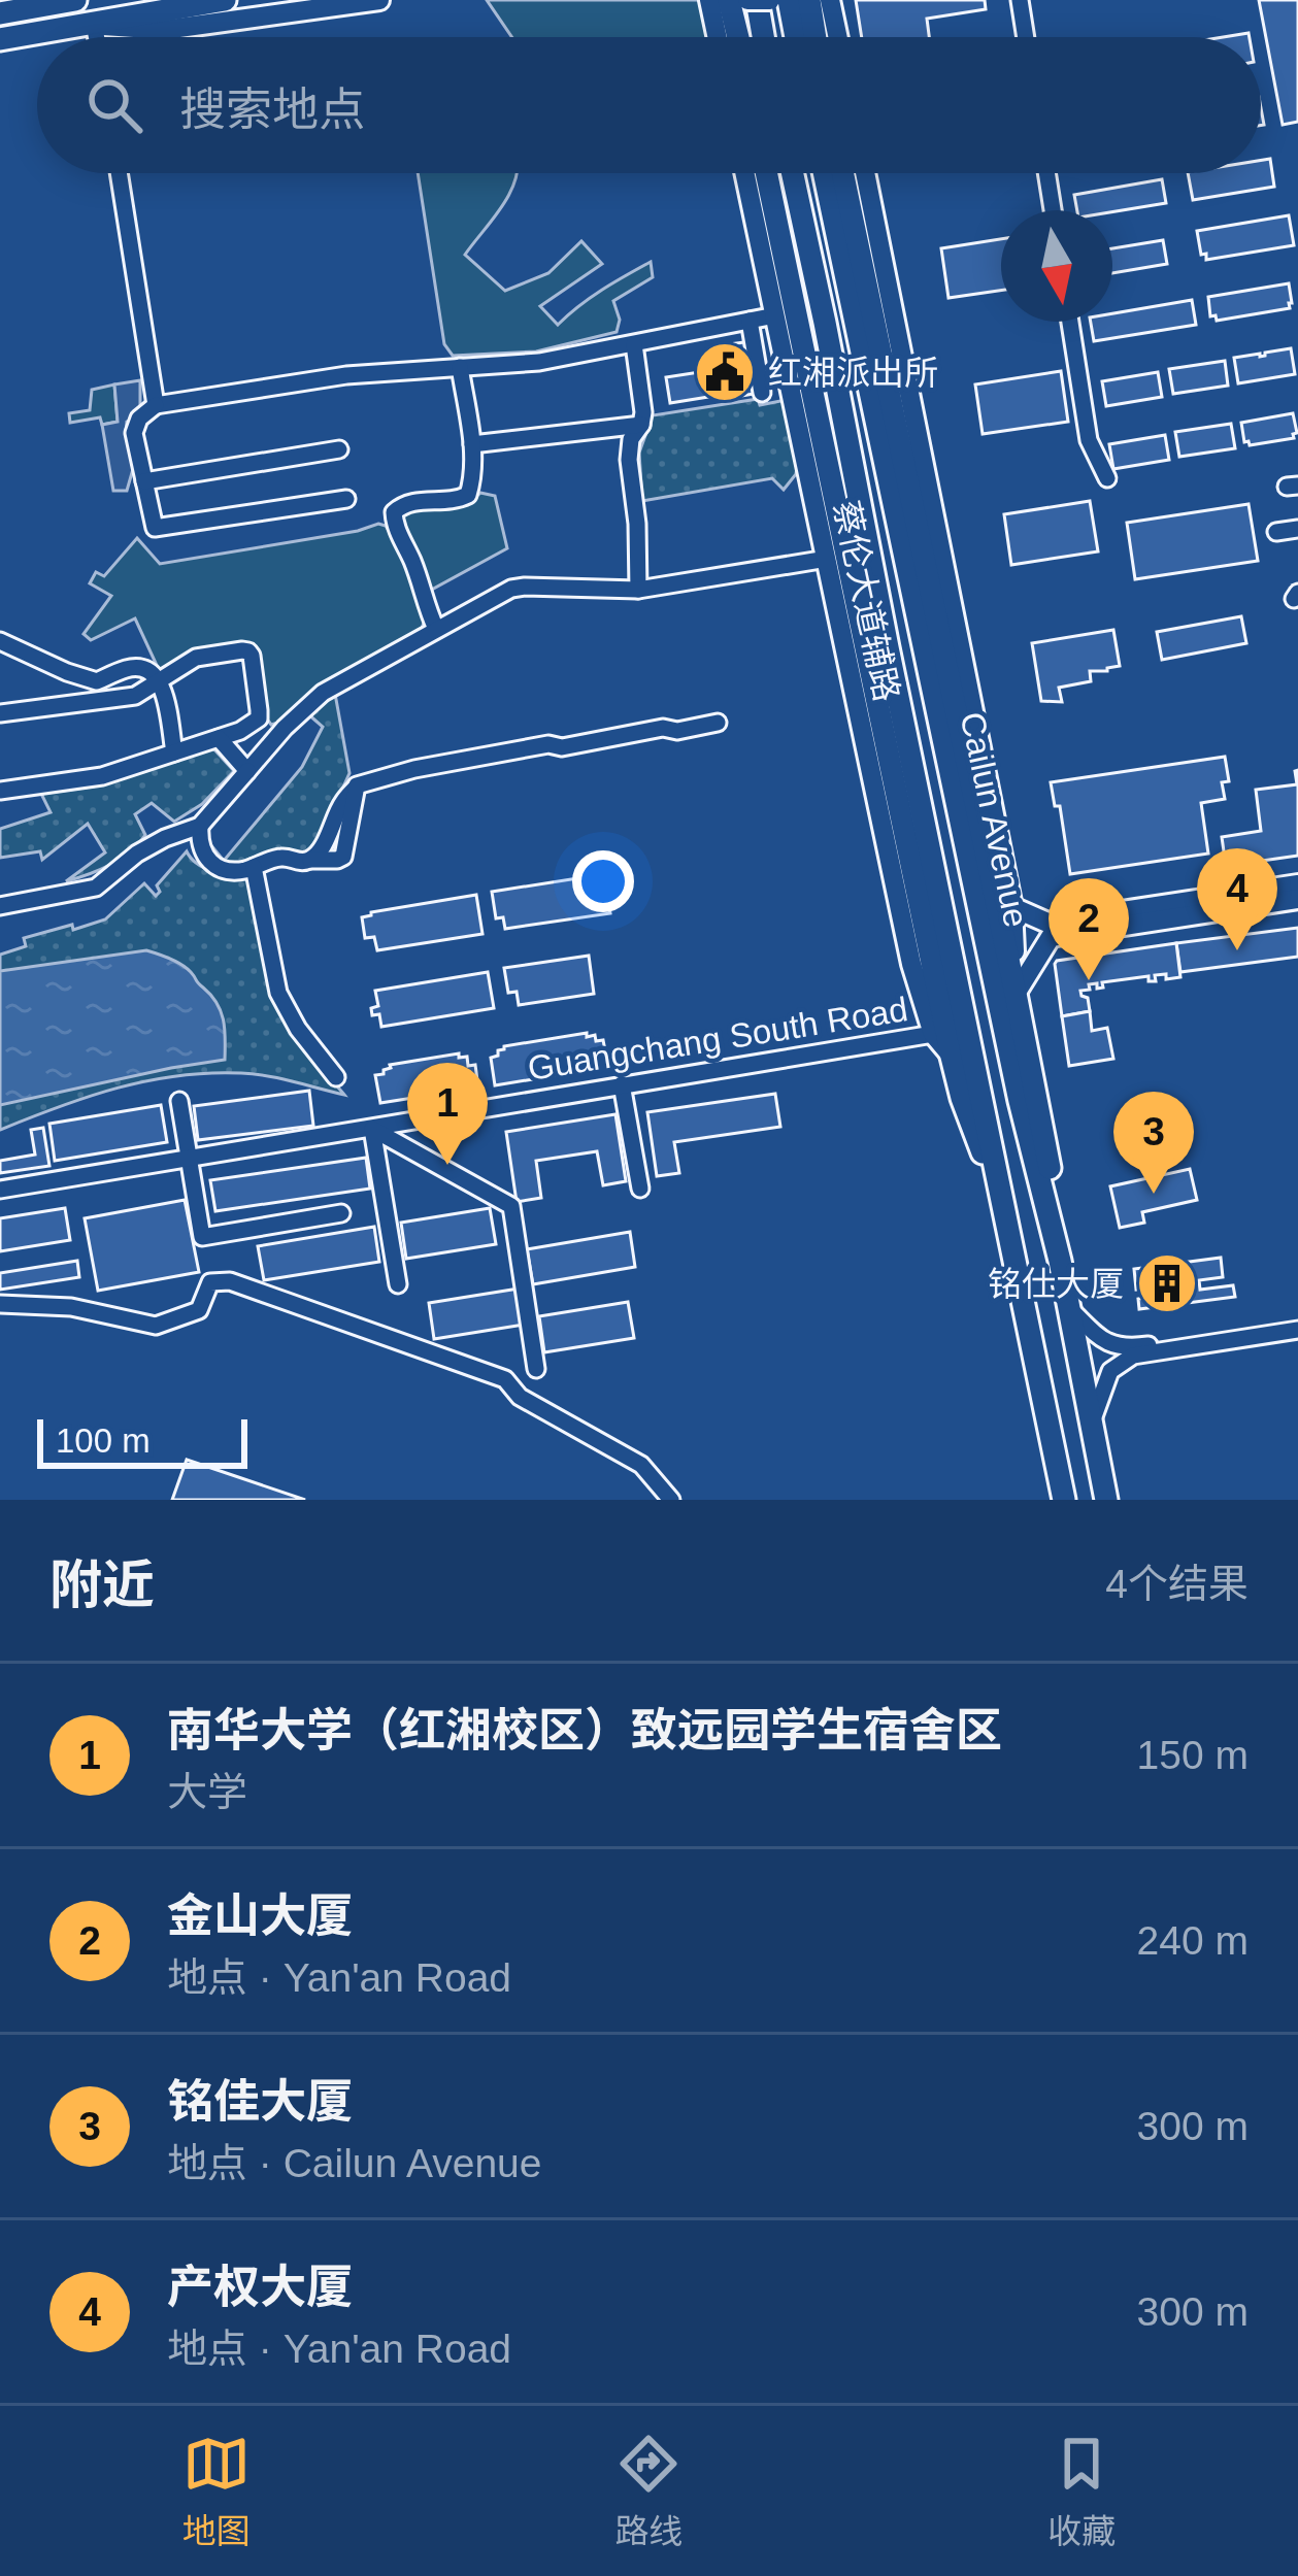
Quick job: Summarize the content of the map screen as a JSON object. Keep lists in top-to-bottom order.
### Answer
{
  "streets": {
    "highway": ["Cailun Avenue"],
    "main road": ["蔡伦大道辅路"],
    "street": ["Guangchang South Road"]
  },
  "crossings": [
    ["蔡伦大道辅路", "Guangchang South Road"]
  ],
  "places": {
    "public building": ["红湘派出所"],
    "building": ["铭仕大厦"]
  },
  "scale_bar": "100 m",
  "north": "bottom",
  "page": {
    "search": "搜索地点",
    "pins": [
      "4",
      "2",
      "1",
      "3"
    ],
    "scale": "100 m",
    "heading": ["附近", "4个结果"],
    "list": [
      {
        "mark": "1",
        "name": "南华大学（红湘校区）致远园学生宿舍区",
        "note": "大学",
        "value": "150 m"
      },
      {
        "mark": "2",
        "name": "金山大厦",
        "note": "地点 · Yan'an Road",
        "value": "240 m"
      },
      {
        "mark": "3",
        "name": "铭佳大厦",
        "note": "地点 · Cailun Avenue",
        "value": "300 m"
      },
      {
        "mark": "4",
        "name": "产权大厦",
        "note": "地点 · Yan'an Road",
        "value": "300 m"
      }
    ],
    "nav": ["地图", "路线", "收藏"]
  }
}
